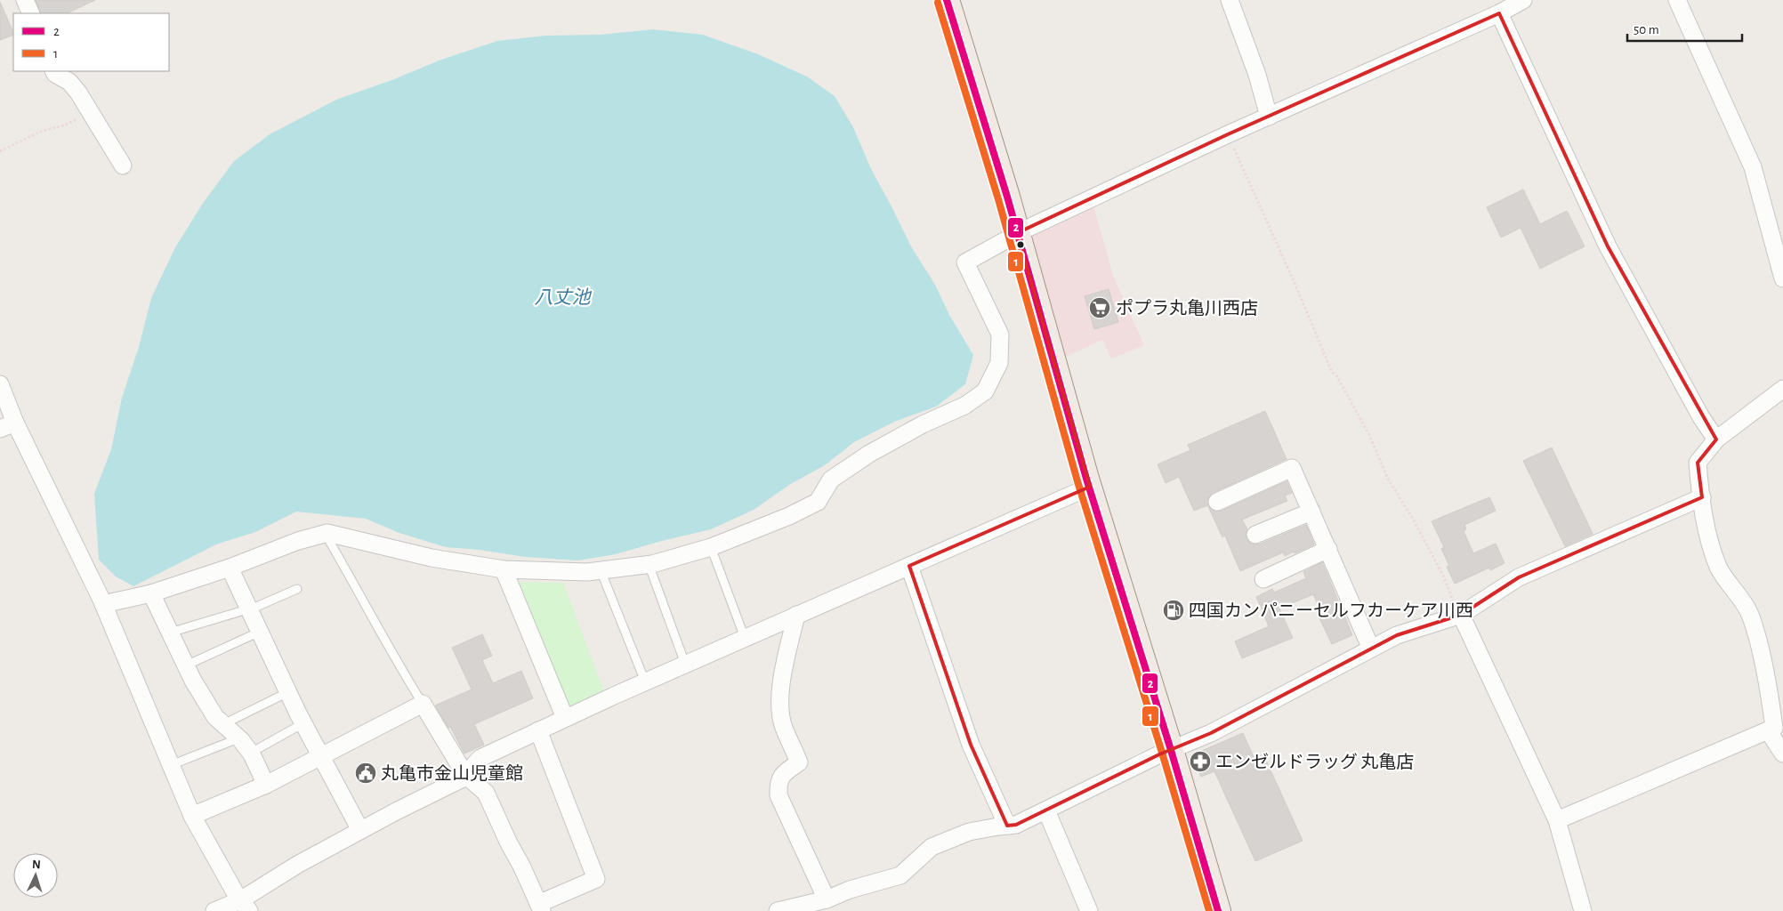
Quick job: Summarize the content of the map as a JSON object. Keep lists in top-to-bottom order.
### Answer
{
  "water": ["八丈池"],
  "places": {
    "supermarket": ["ポプラ丸亀川西店"],
    "fuel station": ["四国カンパニーセルフカーケア川西"],
    "pharmacy": ["エンゼルドラッグ 丸亀店"],
    "public building": ["丸亀市金山児童館"]
  },
  "lines": ["transit line 2", "transit line 1"],
  "legend": ["2", "1"],
  "scale_bar": "50 m",
  "north": "top"
}
